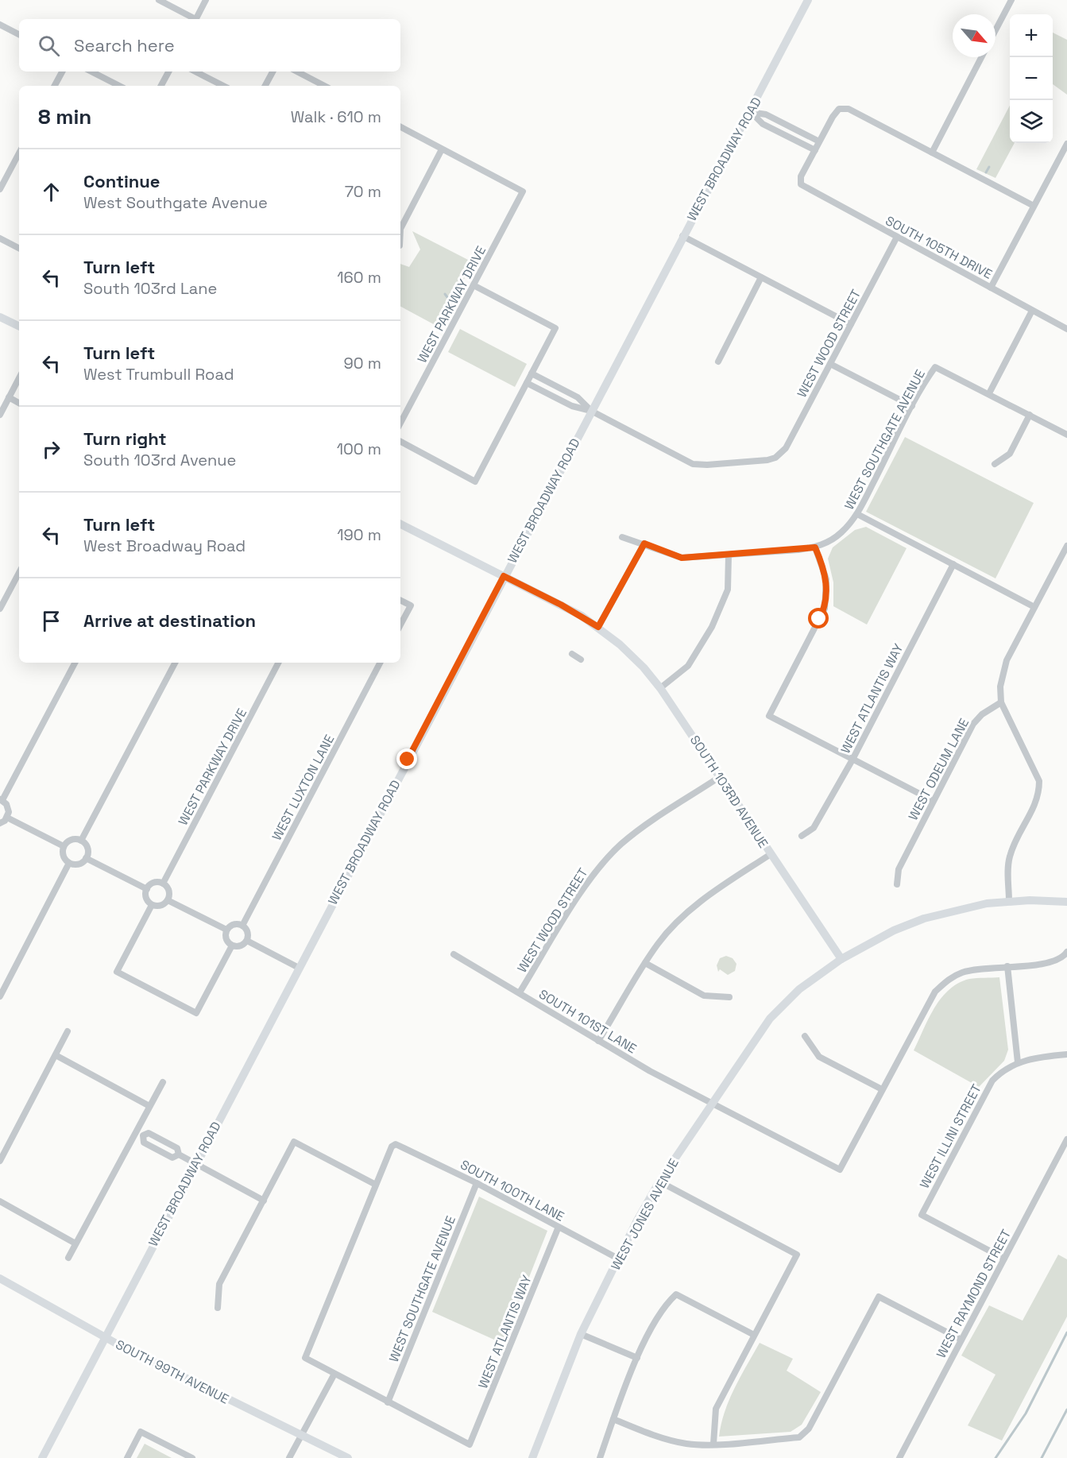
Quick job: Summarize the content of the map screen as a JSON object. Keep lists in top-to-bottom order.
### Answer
{
  "streets": {
    "main road": [
      "WEST BROADWAY ROAD",
      "SOUTH 103RD AVENUE",
      "WEST JONES AVENUE",
      "SOUTH 99TH AVENUE"
    ],
    "street": [
      "SOUTH 105TH DRIVE",
      "WEST PARKWAY DRIVE",
      "WEST WOOD STREET",
      "WEST SOUTHGATE AVENUE",
      "WEST ATLANTIS WAY",
      "WEST ODEUM LANE",
      "WEST LUXTON LANE",
      "SOUTH 101ST LANE",
      "WEST ILLINI STREET",
      "SOUTH 100TH LANE",
      "WEST RAYMOND STREET"
    ]
  },
  "crossings": [
    ["WEST BROADWAY ROAD", "WEST WOOD STREET"],
    ["WEST BROADWAY ROAD", "SOUTH 103RD AVENUE"],
    ["WEST BROADWAY ROAD", "SOUTH 99TH AVENUE"],
    ["SOUTH 105TH DRIVE", "WEST WOOD STREET"],
    ["WEST WOOD STREET", "SOUTH 103RD AVENUE"],
    ["WEST WOOD STREET", "SOUTH 101ST LANE"],
    ["WEST SOUTHGATE AVENUE", "WEST ATLANTIS WAY"],
    ["WEST SOUTHGATE AVENUE", "SOUTH 100TH LANE"],
    ["WEST ATLANTIS WAY", "SOUTH 100TH LANE"],
    ["SOUTH 103RD AVENUE", "WEST JONES AVENUE"],
    ["SOUTH 101ST LANE", "WEST JONES AVENUE"],
    ["WEST ILLINI STREET", "WEST RAYMOND STREET"],
    ["SOUTH 100TH LANE", "WEST JONES AVENUE"]
  ],
  "north": "bottom right",
  "page": {
    "map_buttons": ["+", "−"],
    "search": "Search here",
    "heading": ["8 min", "Walk · 610 m"],
    "list": [
      ["Continue", "West Southgate Avenue", "70 m"],
      ["Turn left", "South 103rd Lane", "160 m"],
      ["Turn left", "West Trumbull Road", "90 m"],
      ["Turn right", "South 103rd Avenue", "100 m"],
      ["Turn left", "West Broadway Road", "190 m"],
      "Arrive at destination"
    ]
  }
}
